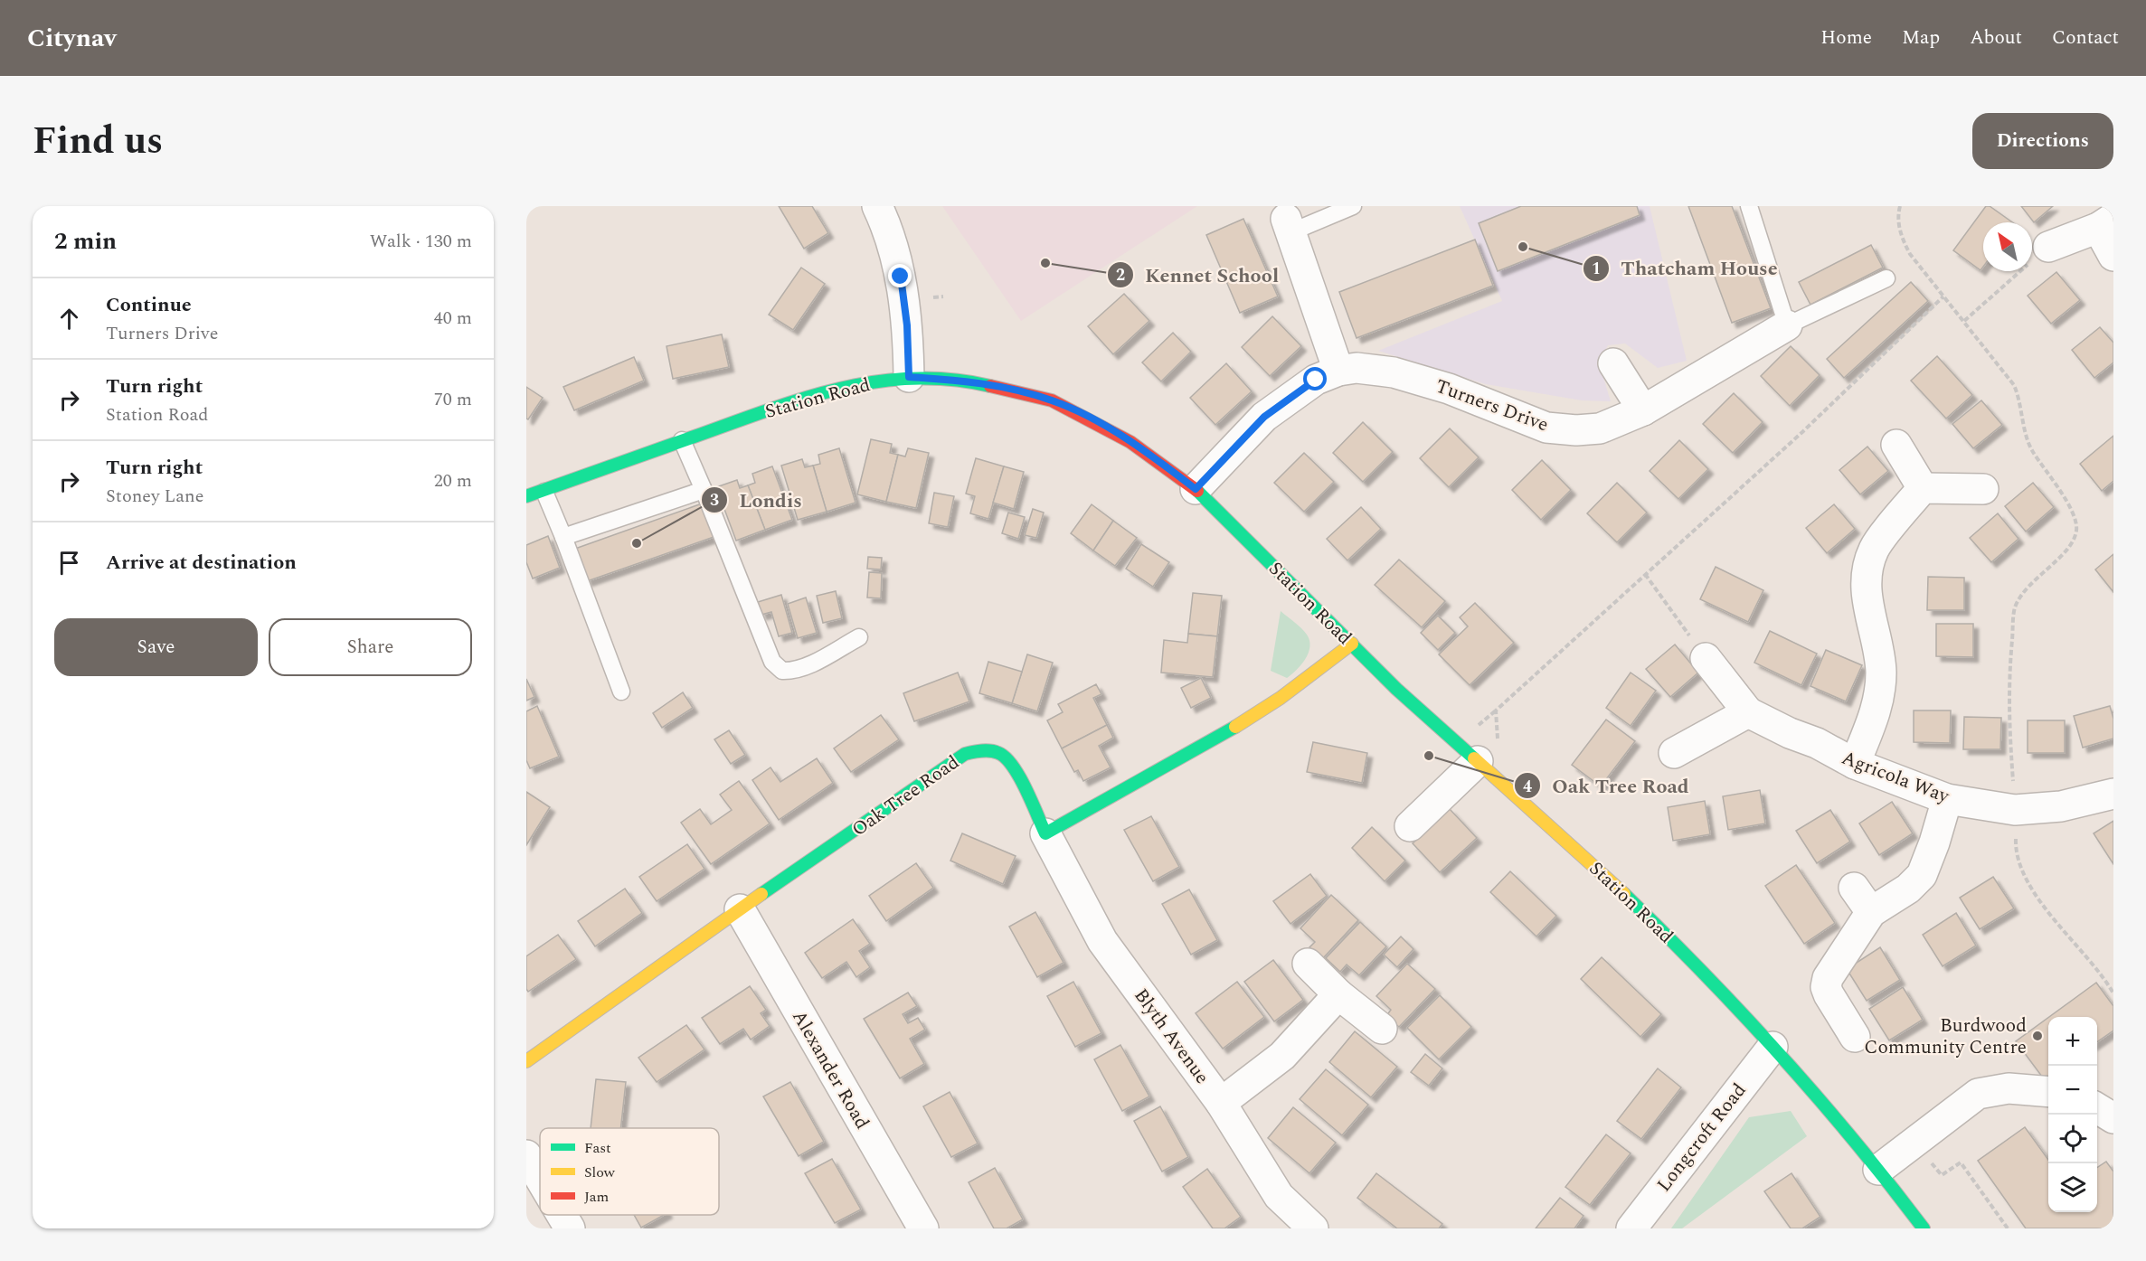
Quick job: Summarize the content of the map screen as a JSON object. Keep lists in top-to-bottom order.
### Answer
{
  "streets": {
    "street": [
      "Station Road",
      "Turners Drive",
      "Agricola Way",
      "Oak Tree Road",
      "Blyth Avenue",
      "Alexander Road",
      "Longcroft Road"
    ]
  },
  "crossings": [
    ["Station Road", "Turners Drive"],
    ["Station Road", "Longcroft Road"],
    ["Oak Tree Road", "Blyth Avenue"],
    ["Oak Tree Road", "Alexander Road"]
  ],
  "places": [
    "Thatcham House",
    "Kennet School",
    "Londis",
    "Oak Tree Road",
    "Burdwood Community Centre"
  ],
  "legend": ["Fast", "Slow", "Jam"],
  "north": "top left",
  "page": {
    "header": "Citynav",
    "nav": [
      "Home",
      "Map",
      "About",
      "Contact"
    ],
    "title": "Find us",
    "buttons": [
      "Directions",
      ["Save", "Share"]
    ],
    "heading": ["2 min", "Walk · 130 m"],
    "list": [
      ["Continue", "Turners Drive", "40 m"],
      ["Turn right", "Station Road", "70 m"],
      ["Turn right", "Stoney Lane", "20 m"],
      "Arrive at destination"
    ],
    "map_buttons": ["+", "−"]
  }
}
